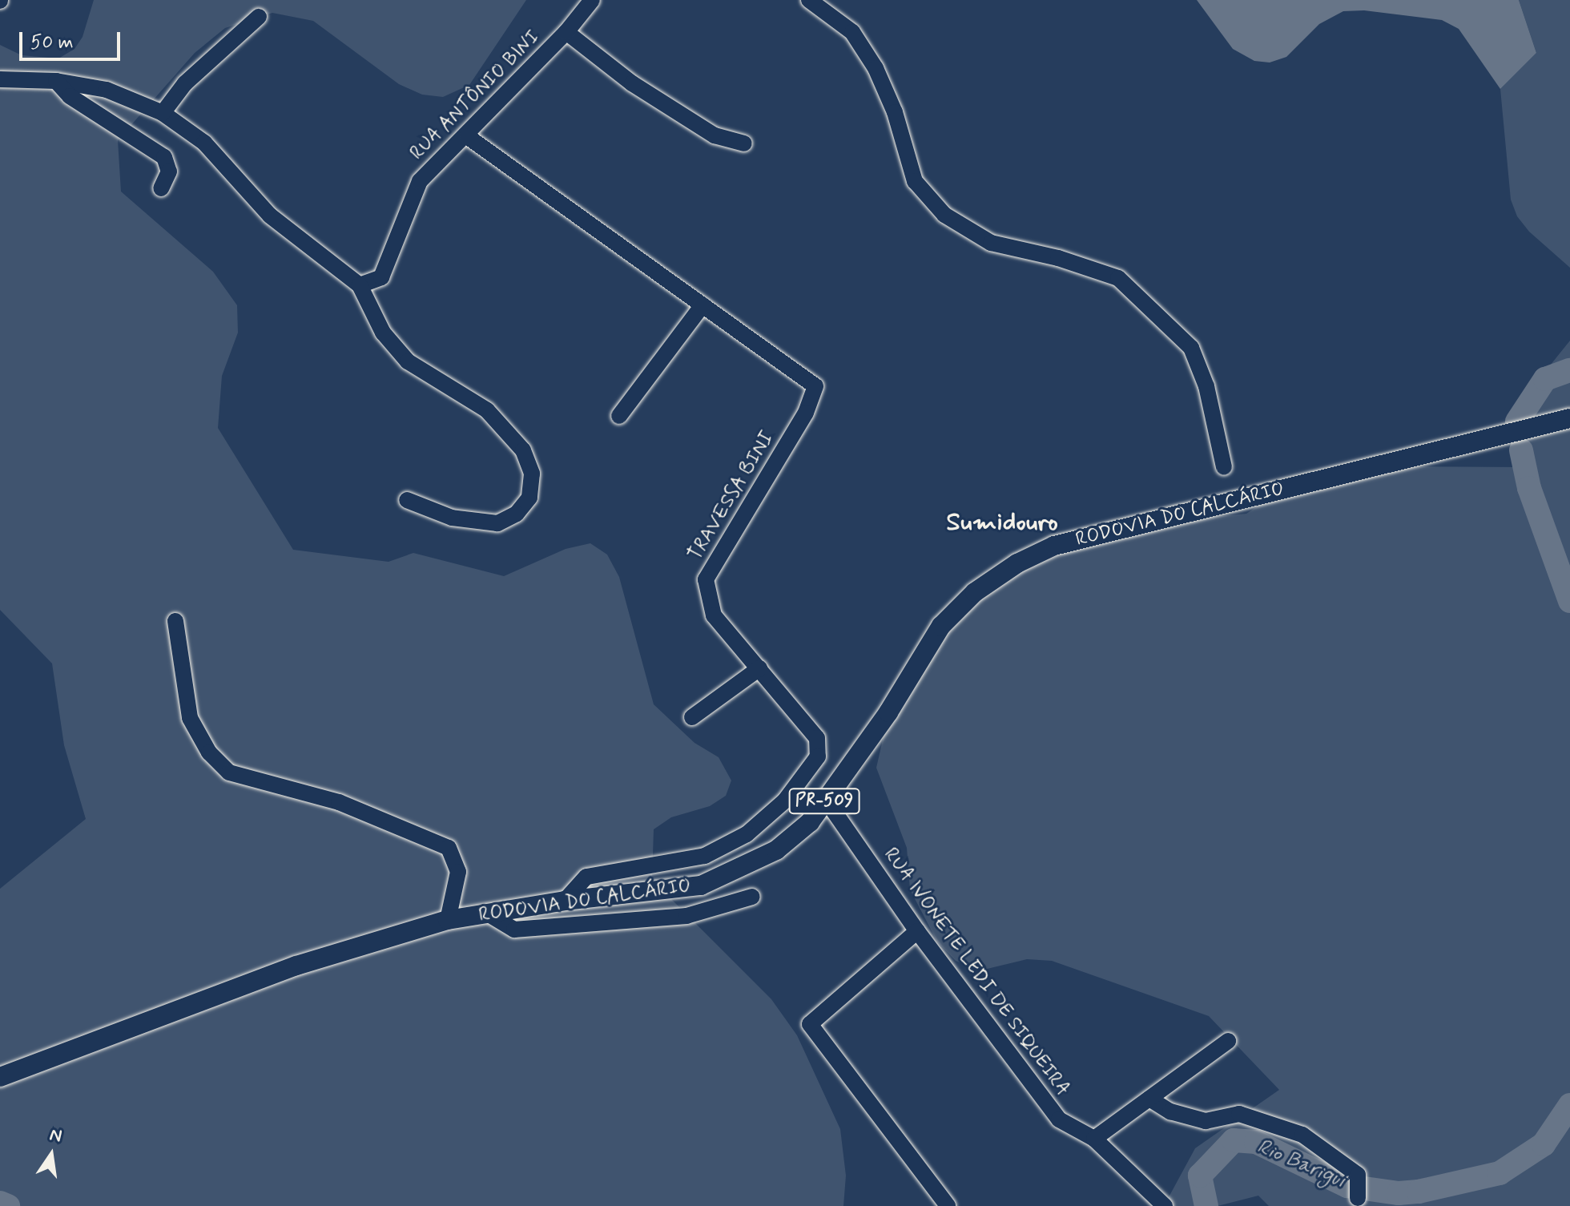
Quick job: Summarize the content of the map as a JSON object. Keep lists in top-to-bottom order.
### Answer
{
  "streets": {
    "main road": ["RODOVIA DO CALCÁRIO", "PR-509"],
    "street": ["RUA ANTÔNIO BINI", "TRAVESSA BINI", "RUA IVONETE LEDI DE SIQUEIRA"]
  },
  "crossings": [
    ["RUA ANTÔNIO BINI", "TRAVESSA BINI"],
    ["TRAVESSA BINI", "RODOVIA DO CALCÁRIO"],
    ["RODOVIA DO CALCÁRIO", "RUA IVONETE LEDI DE SIQUEIRA"]
  ],
  "districts": ["Sumidouro"],
  "water": ["Rio Barigui"],
  "scale_bar": "50 m",
  "north": "top"
}
